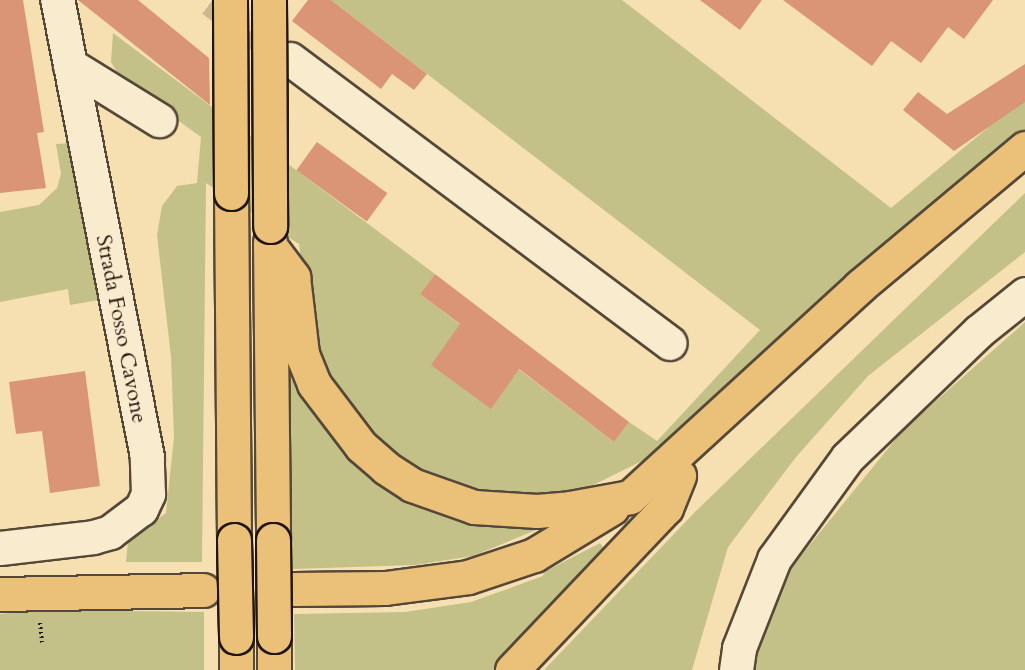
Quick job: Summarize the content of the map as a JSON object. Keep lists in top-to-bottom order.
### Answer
{
  "streets": {
    "street": ["Strada Fosso Cavone"]
  }
}
